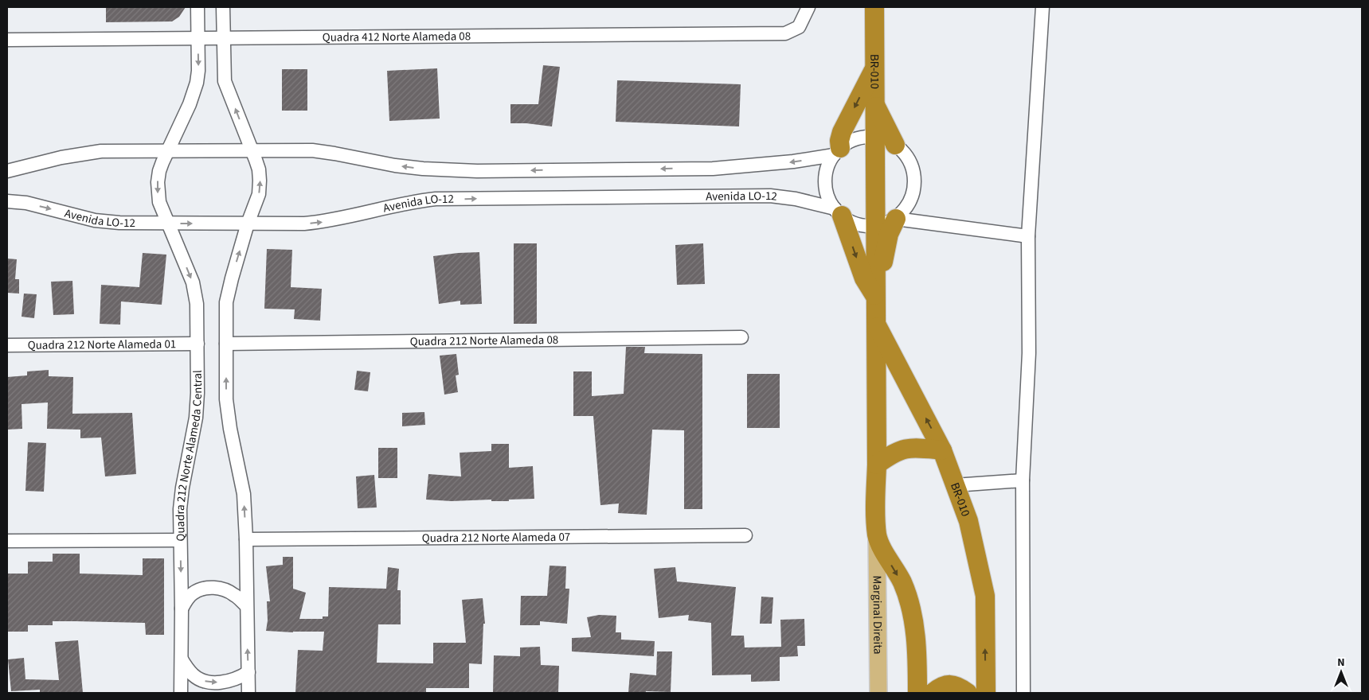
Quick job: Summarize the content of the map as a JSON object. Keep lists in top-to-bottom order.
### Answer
{
  "streets": {
    "highway": ["BR-010"],
    "main road": ["Marginal Direita"],
    "street": [
      "Quadra 412 Norte Alameda 08",
      "Avenida LO-12",
      "Quadra 212 Norte Alameda 08",
      "Quadra 212 Norte Alameda 01",
      "Quadra 212 Norte Alameda Central",
      "Quadra 212 Norte Alameda 07"
    ]
  },
  "crossings": [
    ["BR-010", "Avenida LO-12"],
    ["BR-010", "Marginal Direita"],
    ["Avenida LO-12", "Quadra 212 Norte Alameda Central"],
    ["Quadra 212 Norte Alameda 01", "Quadra 212 Norte Alameda Central"]
  ],
  "north": "top"
}
